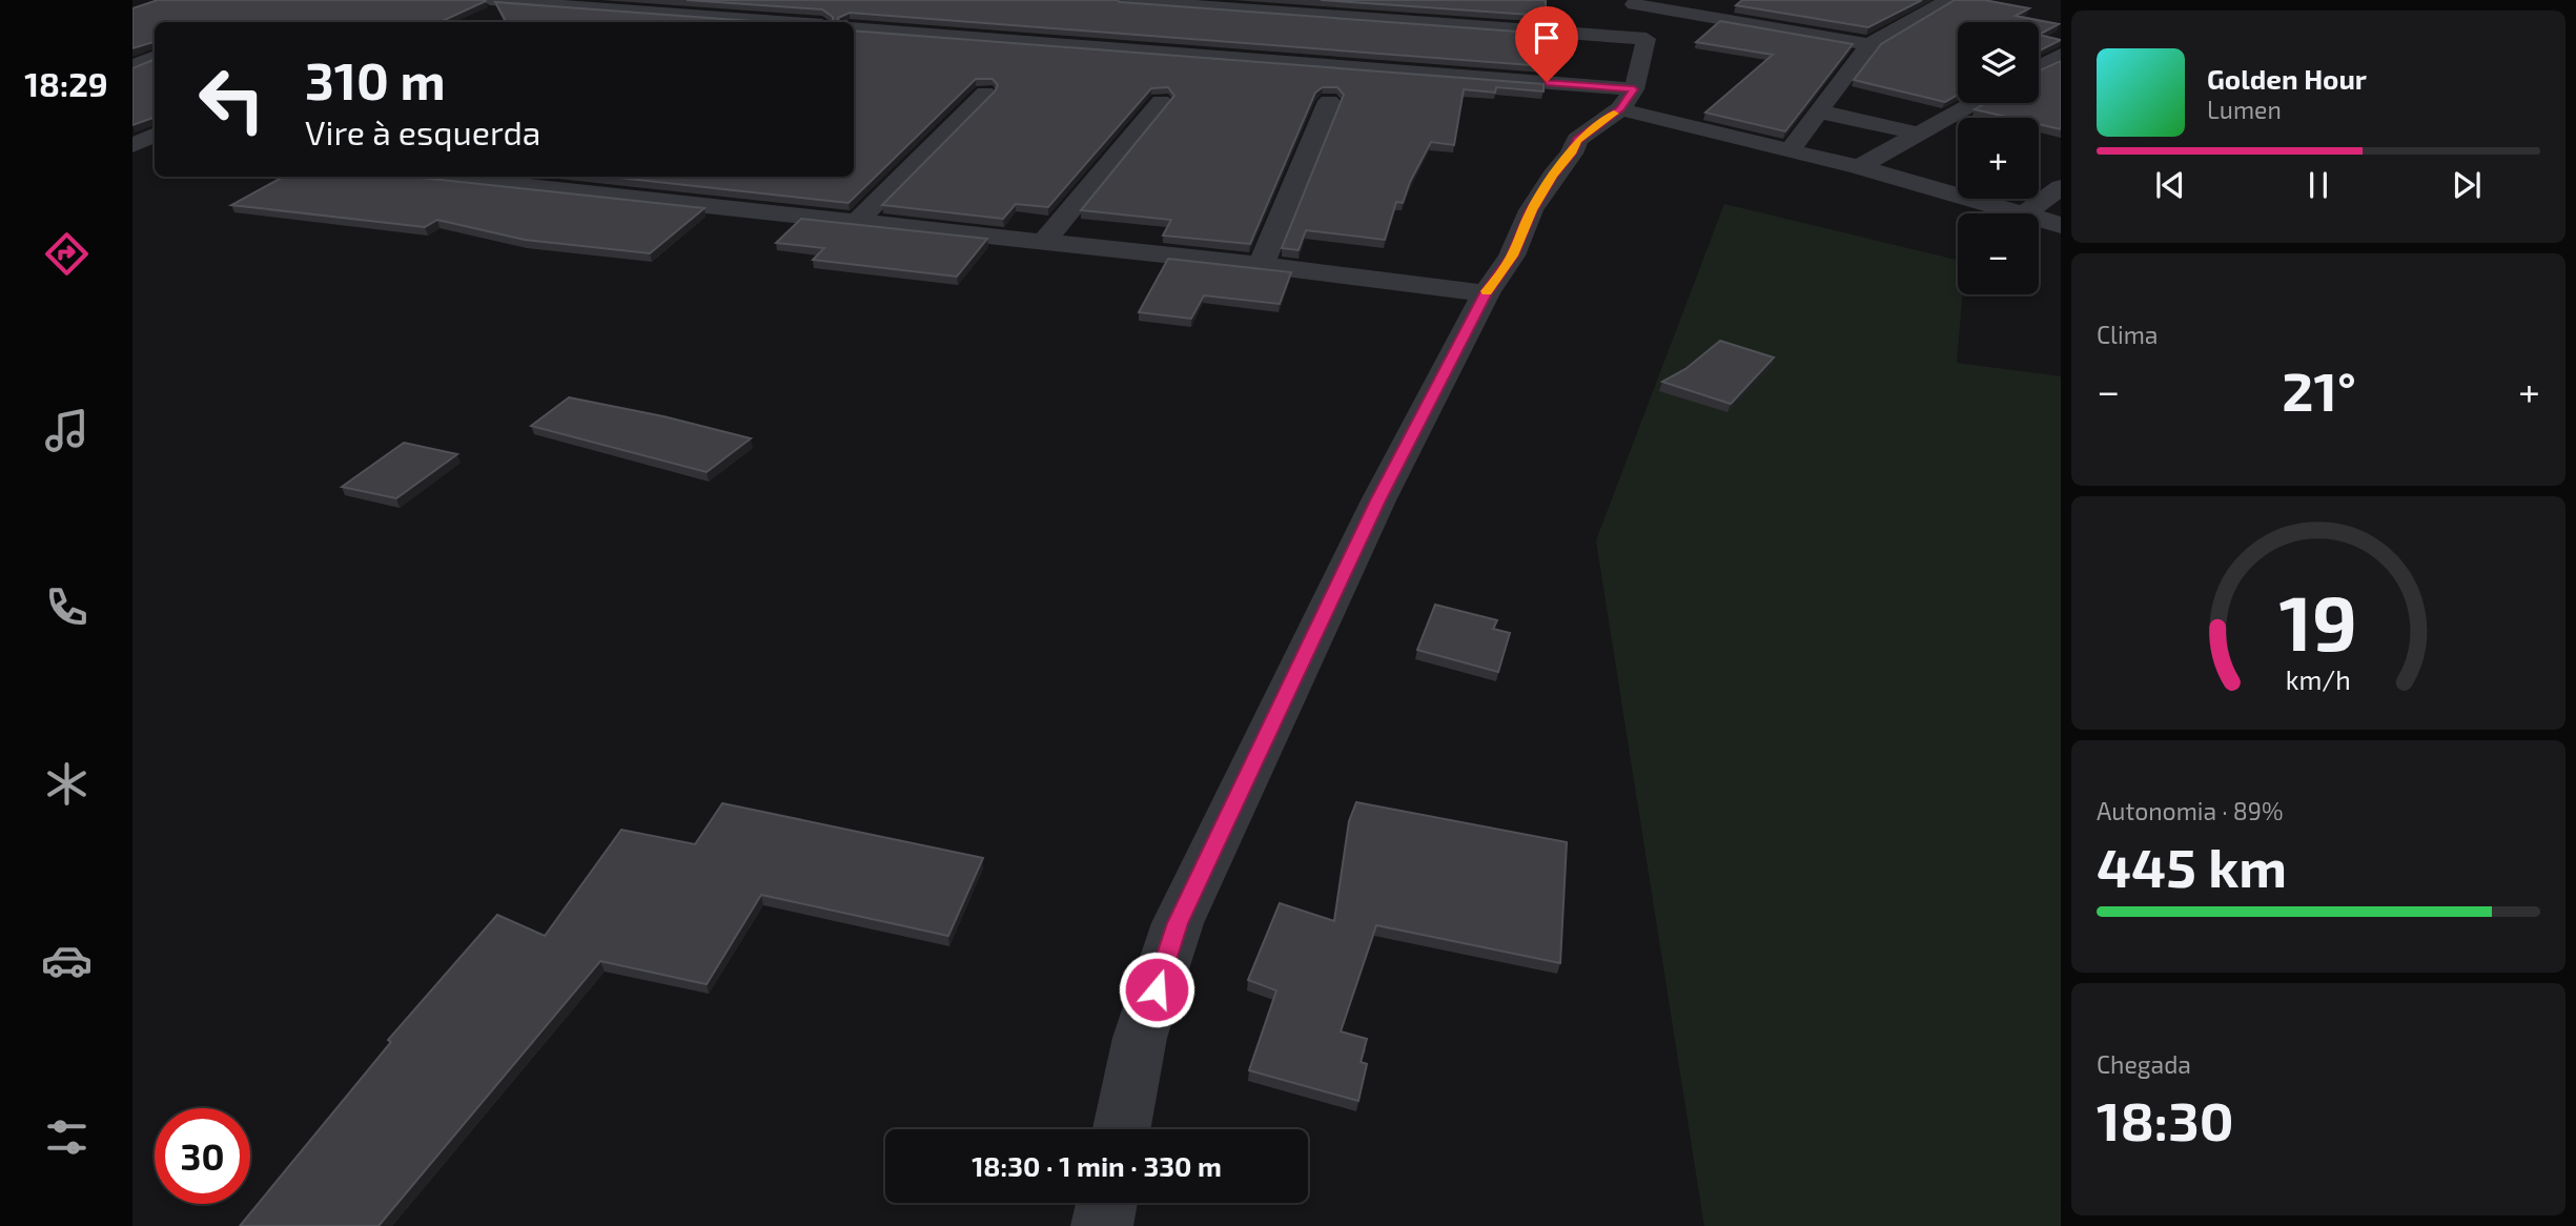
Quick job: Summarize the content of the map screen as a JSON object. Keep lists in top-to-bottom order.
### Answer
{
  "page": {
    "tabs": "18:29",
    "map_buttons": ["+", "−"],
    "turn": ["310 m", "Vire à esquerda"],
    "song": ["Golden Hour", "Lumen"],
    "tile": [
      "Clima",
      ["Autonomia · 89%", "445 km"],
      ["Chegada", "18:30"]
    ],
    "heat": ["−", "21°", "+"],
    "limit": "30",
    "trip": "18:30 · 1 min · 330 m",
    "gauge": ["19", "km/h"]
  }
}
